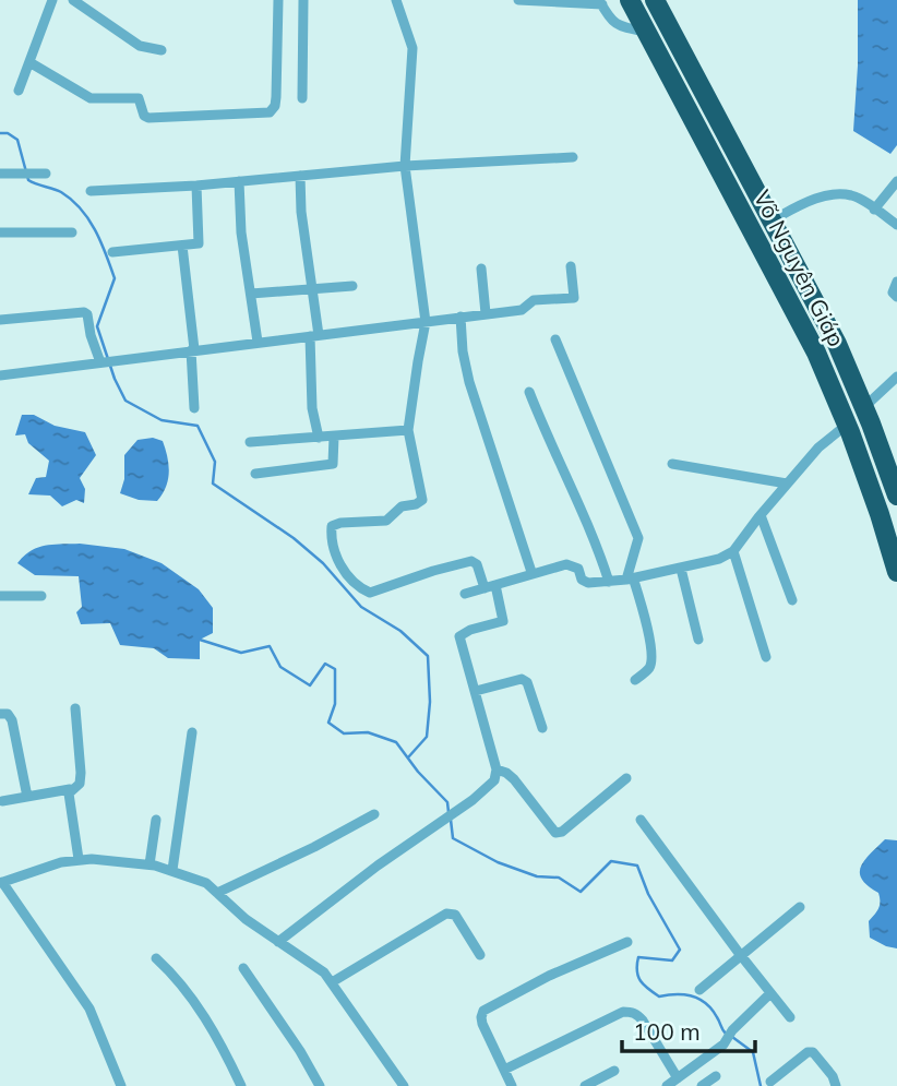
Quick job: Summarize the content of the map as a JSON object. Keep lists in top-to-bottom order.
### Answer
{
  "streets": {
    "highway": ["Võ Nguyên Giáp"]
  },
  "scale_bar": "100 m"
}
